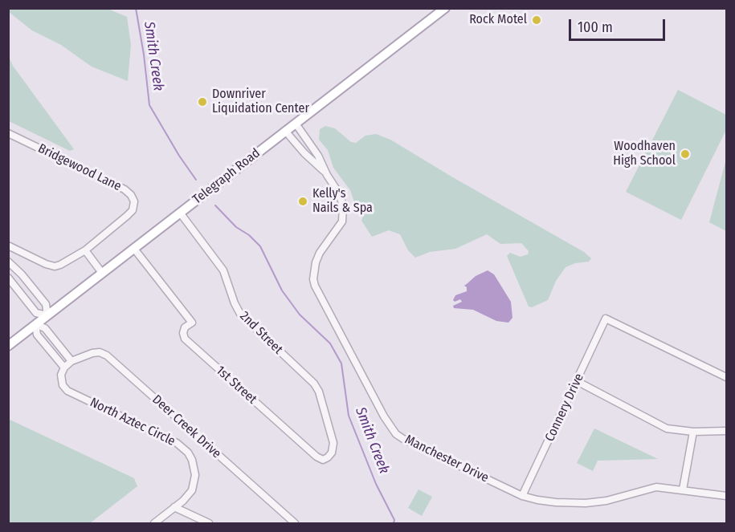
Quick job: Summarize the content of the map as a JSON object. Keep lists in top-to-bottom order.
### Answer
{
  "streets": {
    "main road": ["Telegraph Road"],
    "street": [
      "Bridgewood Lane",
      "2nd Street",
      "1st Street",
      "Connery Drive",
      "North Aztec Circle",
      "Deer Creek Drive",
      "Manchester Drive"
    ]
  },
  "crossings": [
    ["Telegraph Road", "2nd Street"],
    ["Telegraph Road", "1st Street"],
    ["Telegraph Road", "Manchester Drive"],
    ["2nd Street", "1st Street"],
    ["Connery Drive", "Manchester Drive"],
    ["North Aztec Circle", "Deer Creek Drive"]
  ],
  "water": ["Smith Creek"],
  "places": [
    "Rock Motel",
    "Downriver Liquidation Center",
    "Woodhaven High School",
    "Kelly's Nails & Spa"
  ],
  "scale_bar": "100 m"
}
